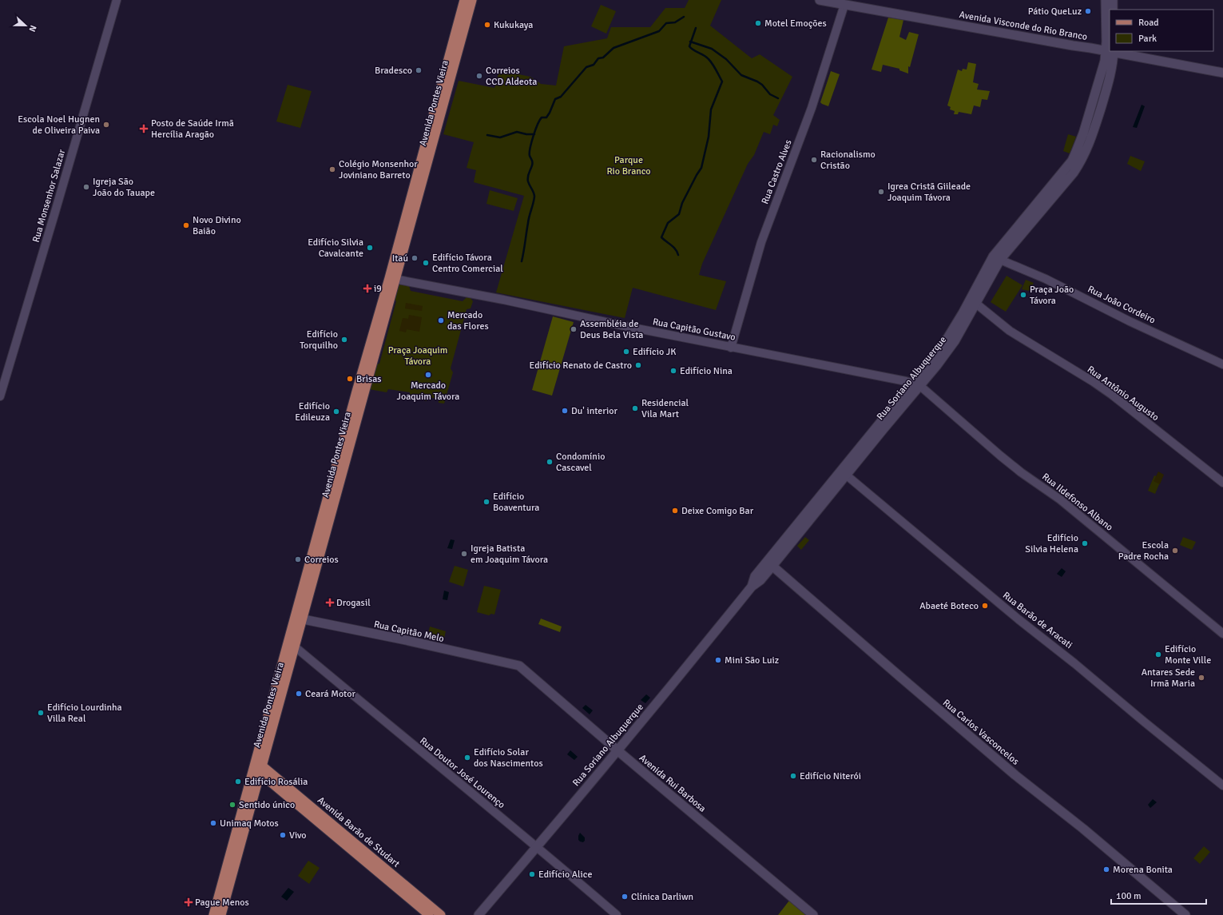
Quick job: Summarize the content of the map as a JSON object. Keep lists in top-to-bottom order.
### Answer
{
  "streets": {
    "main road": [
      "Avenida Visconde do Rio Branco",
      "Avenida Pontes Vieira",
      "Rua Soriano Albuquerque",
      "Rua Capitão Melo",
      "Rua Carlos Vasconcelos",
      "Avenida Rui Barbosa",
      "Avenida Barão de Studart"
    ],
    "street": [
      "Rua Castro Alves",
      "Rua Monsenhor Salazar",
      "Rua João Cordeiro",
      "Rua Capitão Gustavo",
      "Rua Antônio Augusto",
      "Rua Ildefonso Albano",
      "Rua Barão de Aracati",
      "Rua Doutor José Lourenço"
    ]
  },
  "crossings": [
    ["Avenida Visconde do Rio Branco", "Rua Castro Alves"],
    ["Avenida Visconde do Rio Branco", "Rua Soriano Albuquerque"],
    ["Avenida Pontes Vieira", "Rua Capitão Gustavo"],
    ["Avenida Pontes Vieira", "Rua Capitão Melo"],
    ["Avenida Pontes Vieira", "Rua Doutor José Lourenço"],
    ["Avenida Pontes Vieira", "Avenida Barão de Studart"],
    ["Rua Castro Alves", "Rua Capitão Gustavo"],
    ["Rua João Cordeiro", "Rua Soriano Albuquerque"],
    ["Rua Capitão Gustavo", "Rua Soriano Albuquerque"],
    ["Rua Capitão Gustavo", "Rua Ildefonso Albano"],
    ["Rua Soriano Albuquerque", "Rua Antônio Augusto"],
    ["Rua Soriano Albuquerque", "Rua Ildefonso Albano"],
    ["Rua Soriano Albuquerque", "Rua Barão de Aracati"],
    ["Rua Soriano Albuquerque", "Rua Carlos Vasconcelos"],
    ["Rua Soriano Albuquerque", "Rua Doutor José Lourenço"],
    ["Rua Soriano Albuquerque", "Avenida Rui Barbosa"],
    ["Rua Capitão Melo", "Avenida Rui Barbosa"]
  ],
  "parks": ["Parque Rio Branco", "Praça Joaquim Távora"],
  "places": {
    "other": [
      "Pátio QueLuz",
      "Motel Emoções",
      "Kukukaya",
      "Bradesco",
      "Correios CCD Aldeota",
      "Escola Noel Hugnen de Oliveira Paiva",
      "Racionalismo Cristão",
      "Colégio Monsenhor Joviniano Barreto",
      "Igreja São João do Tauape",
      "Igrea Cristã Giileade Joaquim Távora",
      "Novo Divino Baião",
      "Edifício Silvia Cavalcante",
      "Itaú",
      "Edifício Távora Centro Comercial",
      "Praça João Távora",
      "Mercado das Flores",
      "Assembléia de Deus Bela Vista",
      "Edifício Torquilho",
      "Edifício JK",
      "Edifício Renato de Castro",
      "Edifício Nina",
      "Mercado Joaquim Távora",
      "Brisas",
      "Residencial Vila Mart",
      "Du' interior",
      "Edifício Edileuza",
      "Condomínio Cascavel",
      "Edifício Boaventura",
      "Deixe Comigo Bar",
      "Edifício Silvia Helena",
      "Escola Padre Rocha",
      "Igreja Batista em Joaquim Távora",
      "Correios",
      "Abaeté Boteco",
      "Edifício Monte Ville",
      "Mini São Luiz",
      "Antares Sede Irmã Maria",
      "Ceará Motor",
      "Edifício Lourdinha Villa Real",
      "Edifício Solar dos Nascimentos",
      "Edifício Niterói",
      "Edifício Rosália",
      "Sentido único",
      "Unimaq Motos",
      "Vivo",
      "Morena Bonita",
      "Edifício Alice",
      "Clínica Darliwn"
    ],
    "health": [
      "Posto de Saúde Irmã Hercília Aragão",
      "i9",
      "Drogasil",
      "Pague Menos"
    ]
  },
  "legend": ["Road", "Park"],
  "scale_bar": "100 m",
  "north": "right"
}
